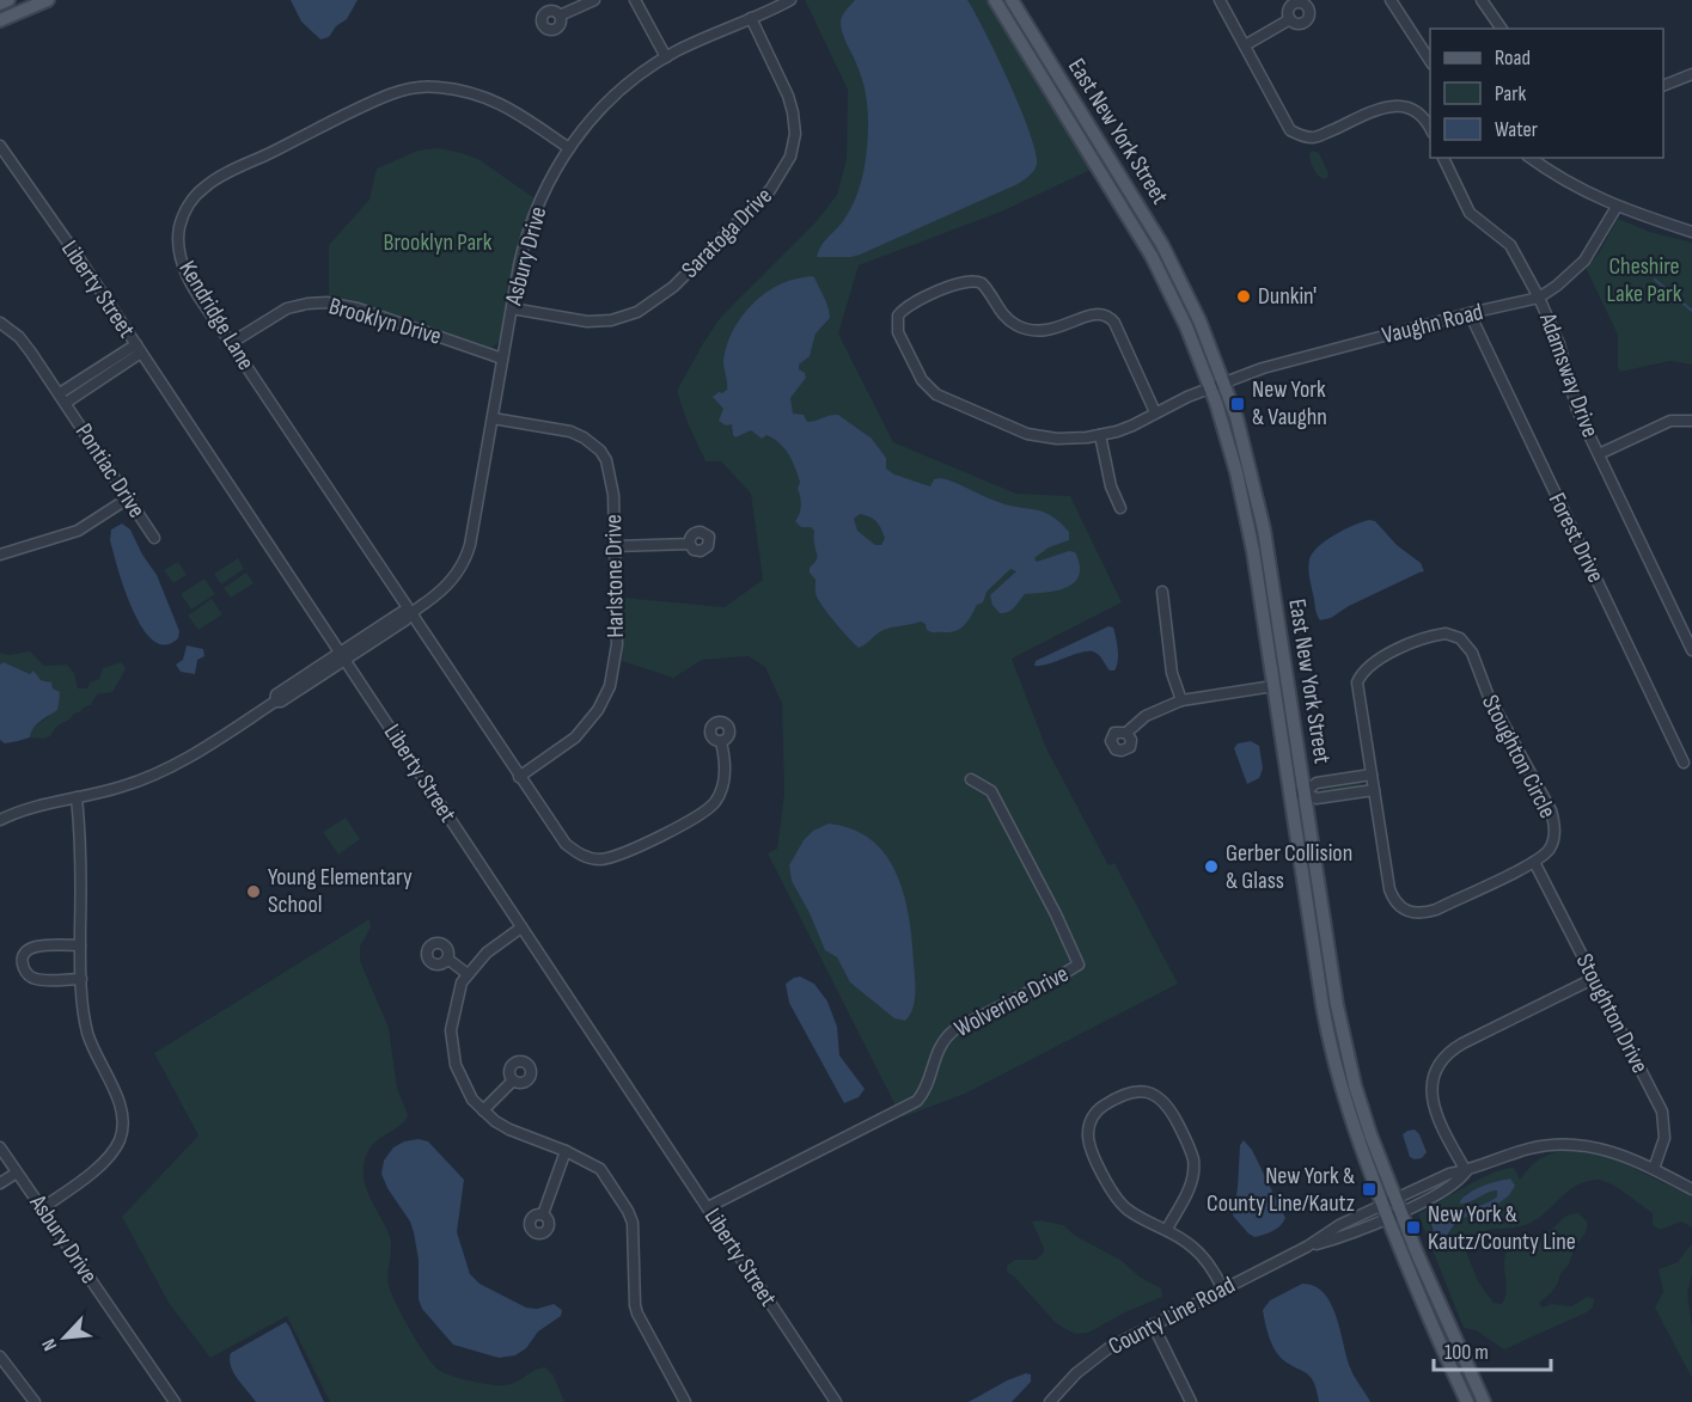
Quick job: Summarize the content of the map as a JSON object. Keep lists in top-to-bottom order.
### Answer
{
  "streets": {
    "main road": ["East New York Street"],
    "street": [
      "Saratoga Drive",
      "Asbury Drive",
      "Liberty Street",
      "Kendridge Lane",
      "Brooklyn Drive",
      "Vaughn Road",
      "Adamsway Drive",
      "Pontiac Drive",
      "Forest Drive",
      "Harlstone Drive",
      "Stoughton Circle",
      "Wolverine Drive",
      "Stoughton Drive",
      "County Line Road"
    ]
  },
  "crossings": [
    ["East New York Street", "Vaughn Road"],
    ["East New York Street", "County Line Road"],
    ["Saratoga Drive", "Asbury Drive"],
    ["Asbury Drive", "Liberty Street"],
    ["Asbury Drive", "Kendridge Lane"],
    ["Asbury Drive", "Brooklyn Drive"],
    ["Asbury Drive", "Harlstone Drive"],
    ["Liberty Street", "Wolverine Drive"],
    ["Kendridge Lane", "Brooklyn Drive"],
    ["Kendridge Lane", "Harlstone Drive"],
    ["Vaughn Road", "Adamsway Drive"],
    ["Vaughn Road", "Forest Drive"],
    ["Stoughton Circle", "Stoughton Drive"],
    ["Stoughton Drive", "County Line Road"]
  ],
  "parks": ["Brooklyn Park", "Cheshire Lake Park"],
  "places": {
    "other": ["Dunkin'", "Gerber Collision & Glass", "Young Elementary School"],
    "transit": ["New York & Vaughn", "New York & County Line/Kautz", "New York & Kautz/County Line"]
  },
  "legend": ["Road", "Park", "Water"],
  "scale_bar": "100 m",
  "north": "bottom left"
}
